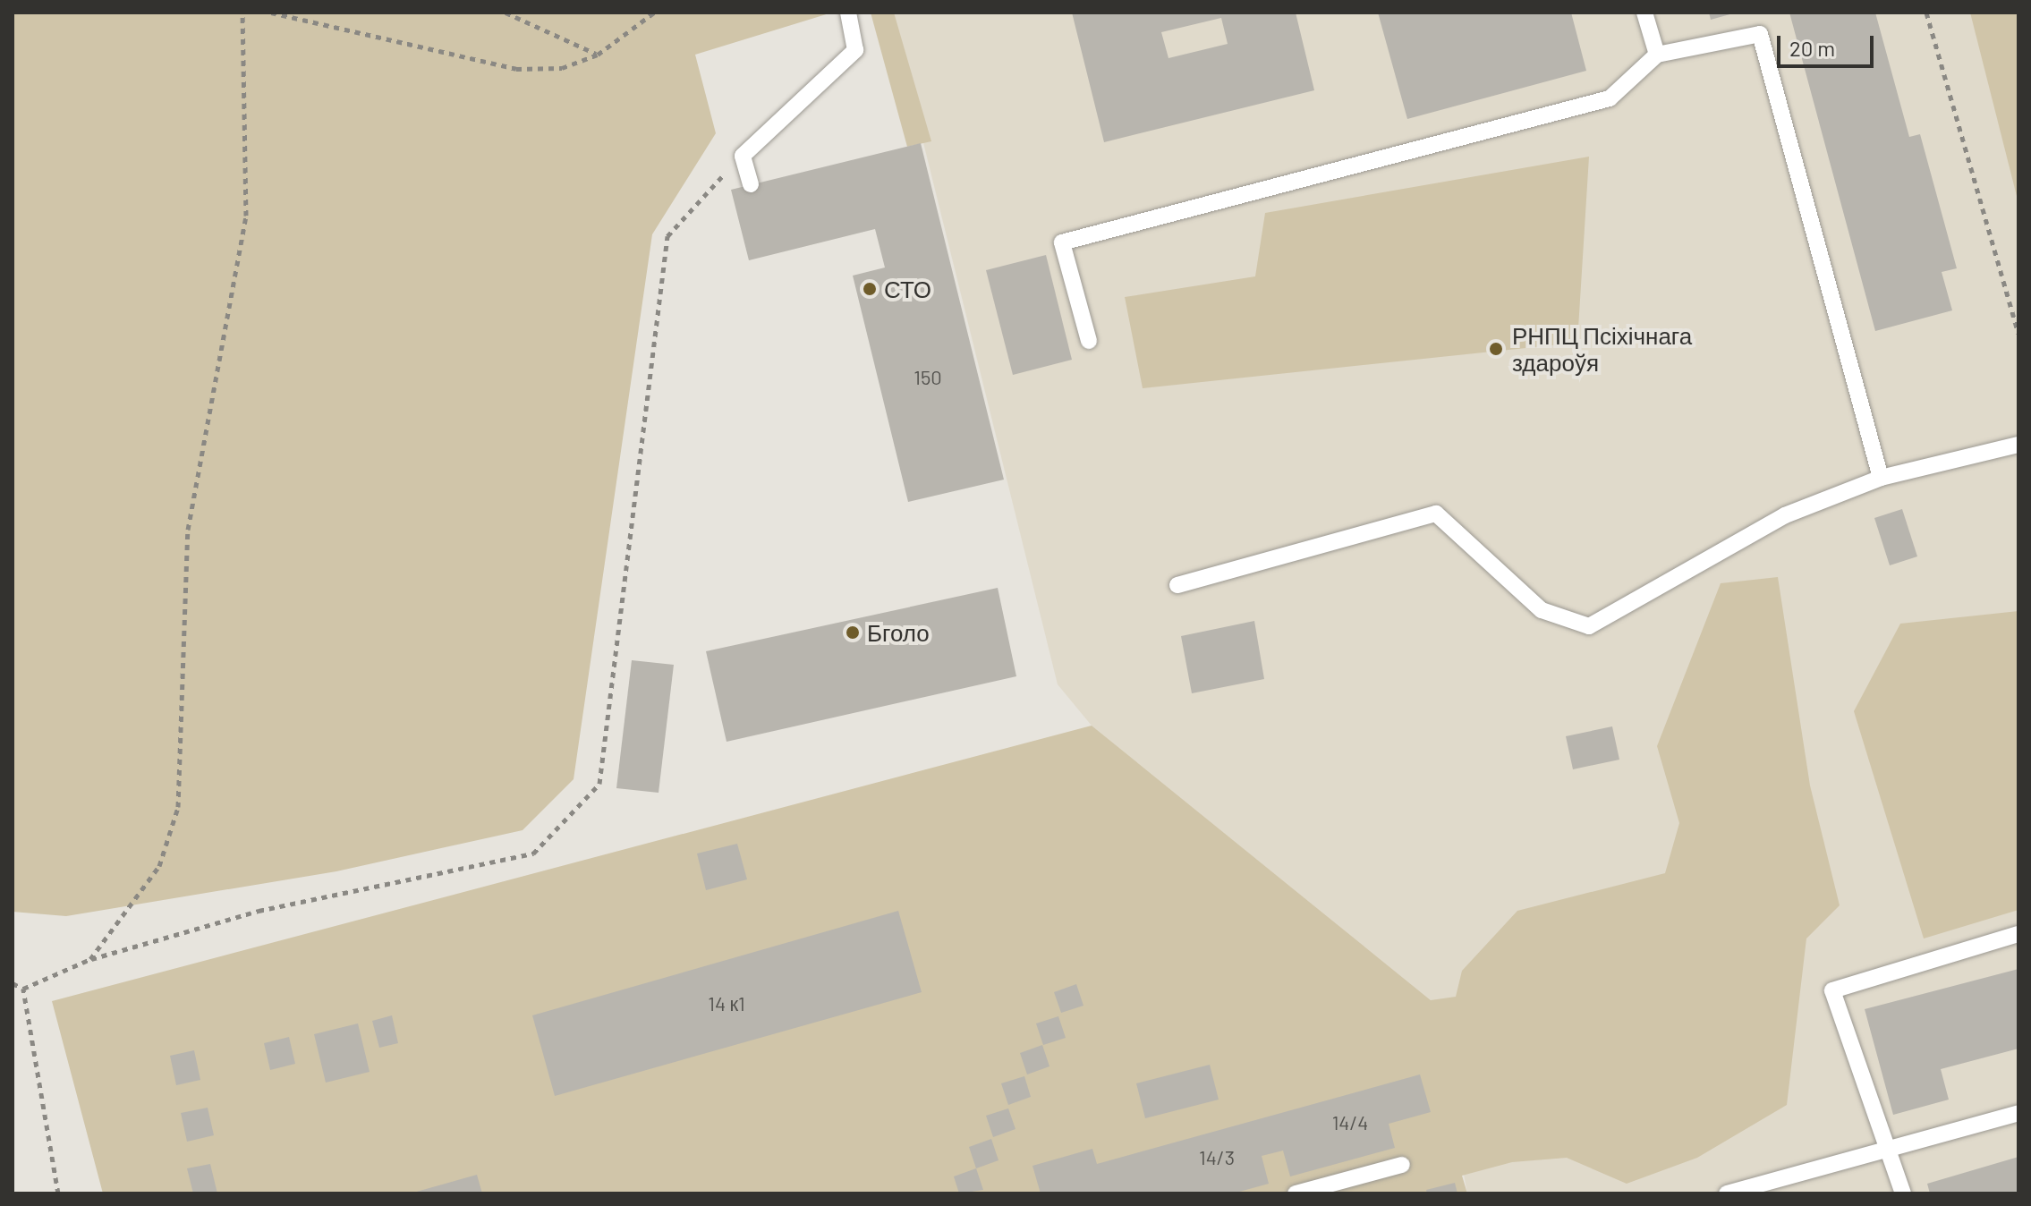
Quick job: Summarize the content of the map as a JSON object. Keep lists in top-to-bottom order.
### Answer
{
  "places": ["СТО", "РНПЦ Псіхічнага здароўя", "Бголо"],
  "house_numbers": [
    "150",
    "14 к1",
    "14/4",
    "14/3"
  ],
  "scale_bar": "20 m"
}
